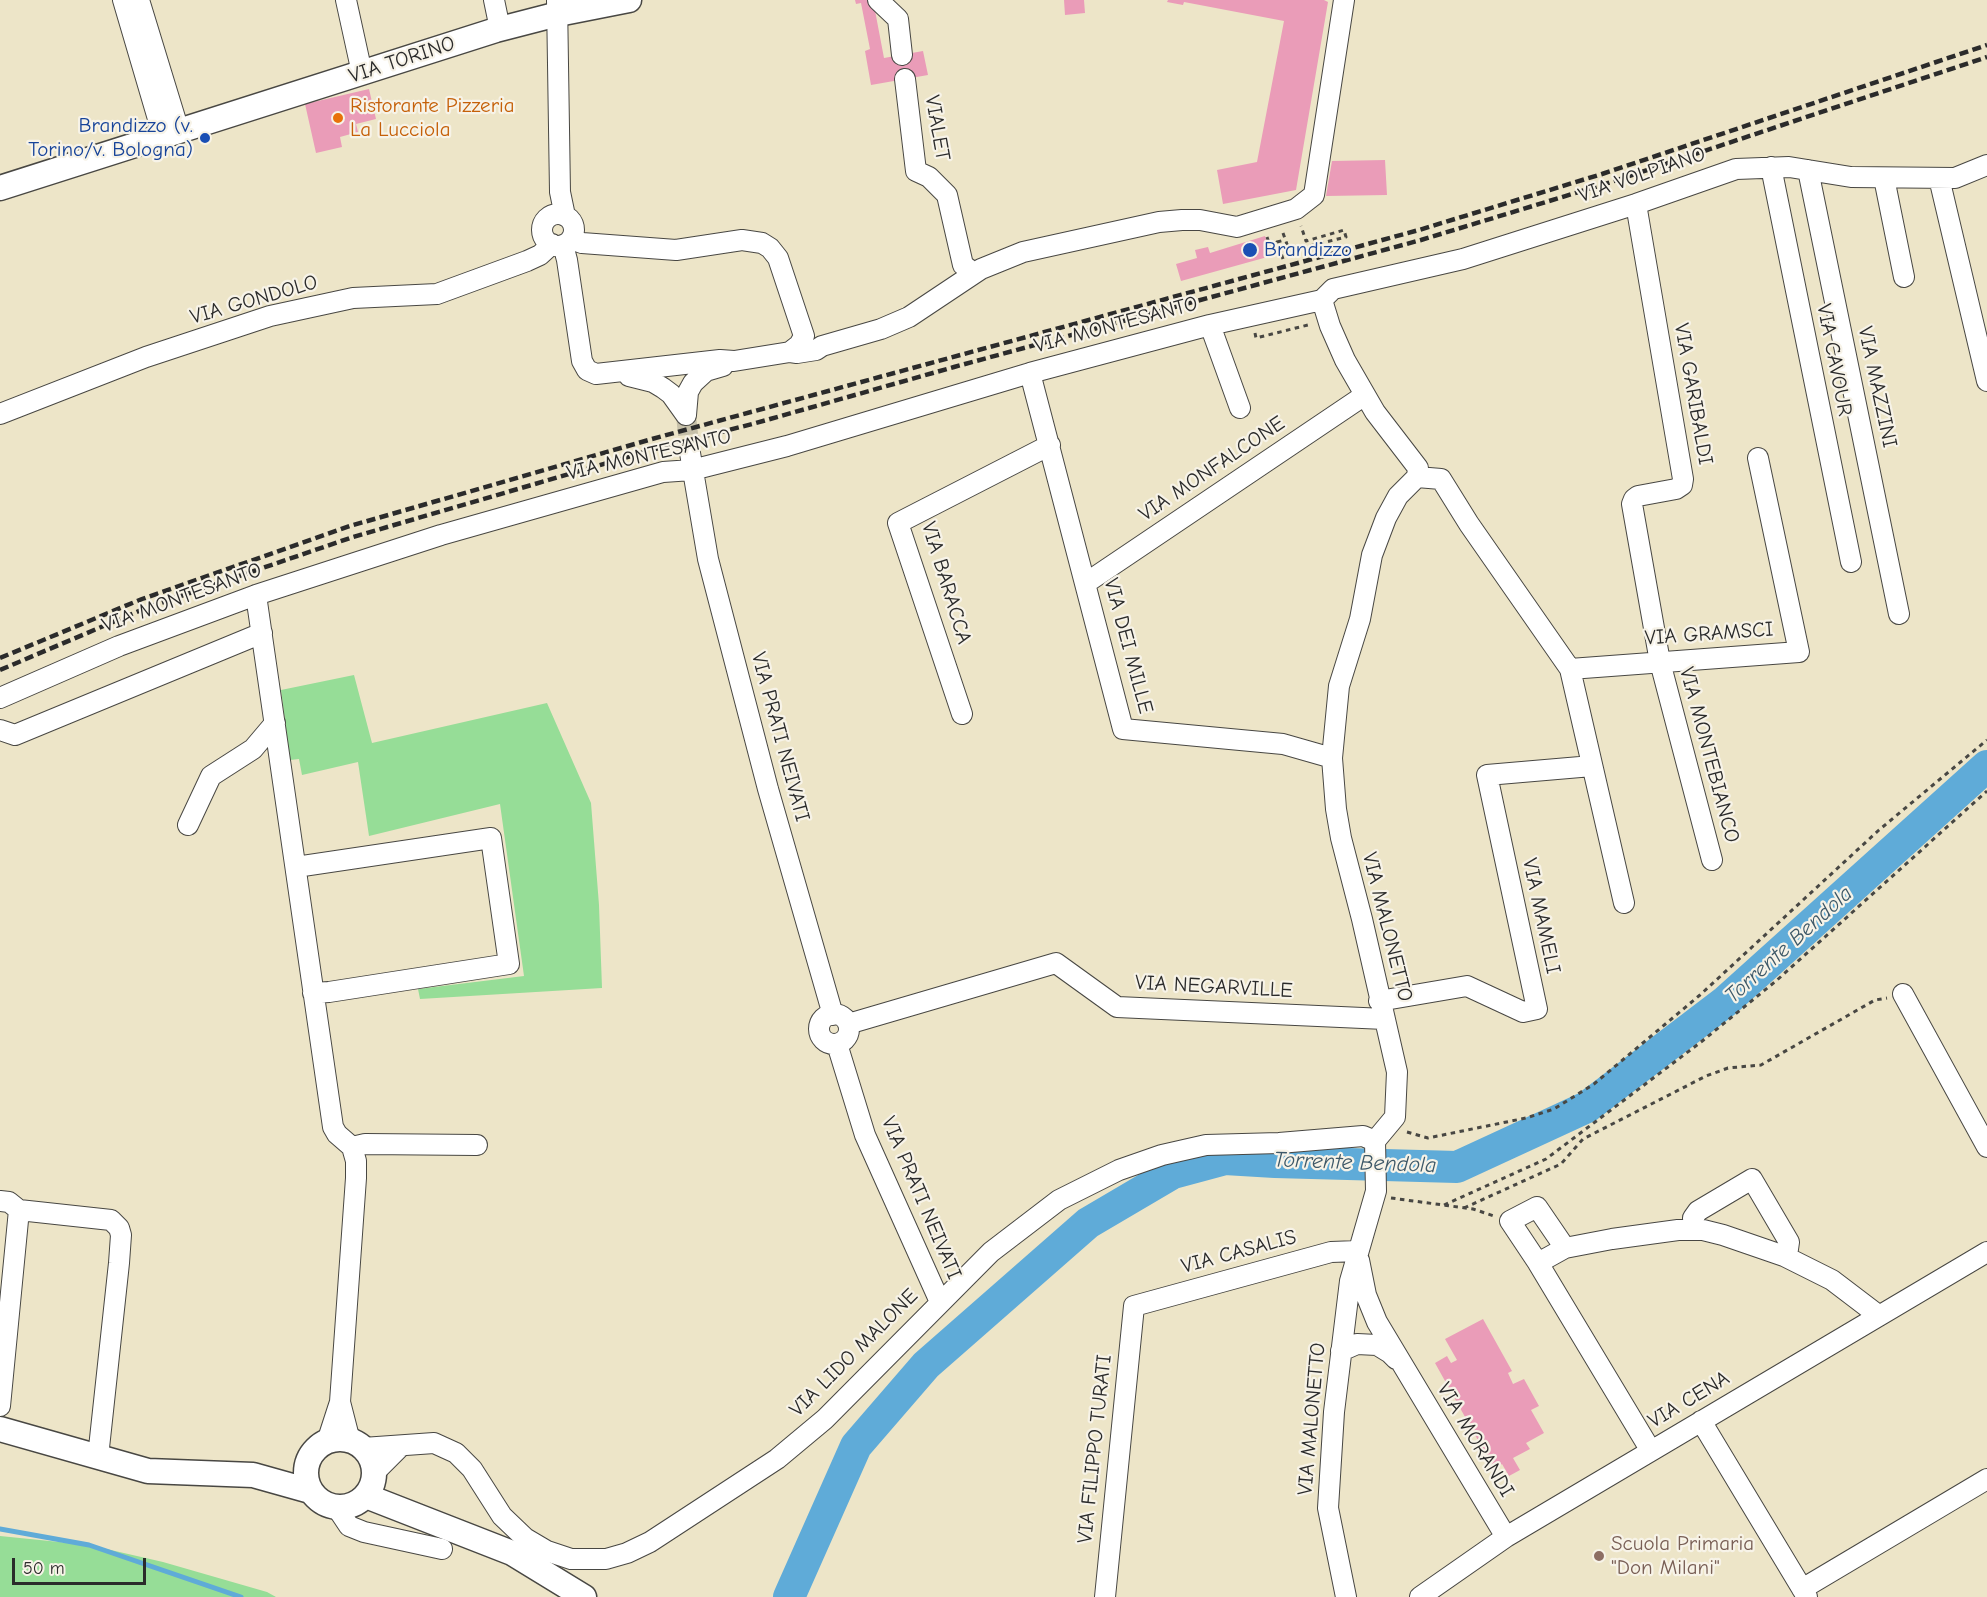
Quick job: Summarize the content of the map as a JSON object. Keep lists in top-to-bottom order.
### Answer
{
  "streets": {
    "main road": ["VIA TORINO"],
    "street": [
      "VIALET",
      "VIA VOLPIANO",
      "VIA GONDOLO",
      "VIA MONTESANTO",
      "VIA CAVOUR",
      "VIA MAZZINI",
      "VIA GARIBALDI",
      "VIA MONFALCONE",
      "VIA BARACCA",
      "VIA GRAMSCI",
      "VIA DEI MILLE",
      "VIA PRATI NEIVATI",
      "VIA MONTEBIANCO",
      "VIA MAMELI",
      "VIA MALONETTO",
      "VIA NEGARVILLE",
      "VIA CASALIS",
      "VIA LIDO MALONE",
      "VIA CENA",
      "VIA MORANDI",
      "VIA FILIPPO TURATI"
    ]
  },
  "crossings": [
    ["VIA TORINO", "VIA GONDOLO"],
    ["VIA VOLPIANO", "VIA MONTESANTO"],
    ["VIA VOLPIANO", "VIA CAVOUR"],
    ["VIA VOLPIANO", "VIA MAZZINI"],
    ["VIA VOLPIANO", "VIA GARIBALDI"],
    ["VIA MONTESANTO", "VIA DEI MILLE"],
    ["VIA MONTESANTO", "VIA PRATI NEIVATI"],
    ["VIA GARIBALDI", "VIA GRAMSCI"],
    ["VIA GARIBALDI", "VIA MONTEBIANCO"],
    ["VIA MONFALCONE", "VIA DEI MILLE"],
    ["VIA BARACCA", "VIA DEI MILLE"],
    ["VIA GRAMSCI", "VIA MONTEBIANCO"],
    ["VIA DEI MILLE", "VIA MALONETTO"],
    ["VIA PRATI NEIVATI", "VIA NEGARVILLE"],
    ["VIA PRATI NEIVATI", "VIA LIDO MALONE"],
    ["VIA MAMELI", "VIA MALONETTO"],
    ["VIA MAMELI", "VIA NEGARVILLE"],
    ["VIA MALONETTO", "VIA NEGARVILLE"],
    ["VIA MALONETTO", "VIA CASALIS"],
    ["VIA MALONETTO", "VIA LIDO MALONE"],
    ["VIA MALONETTO", "VIA MORANDI"],
    ["VIA CASALIS", "VIA MORANDI"],
    ["VIA CASALIS", "VIA FILIPPO TURATI"],
    ["VIA CENA", "VIA MORANDI"]
  ],
  "water": ["Torrente Bendola"],
  "places": [
    "Ristorante Pizzeria La Lucciola",
    "Brandizzo (v. Torino/v. Bologna)",
    "Brandizzo",
    "Scuola Primaria \"Don Milani\""
  ],
  "scale_bar": "50 m"
}
